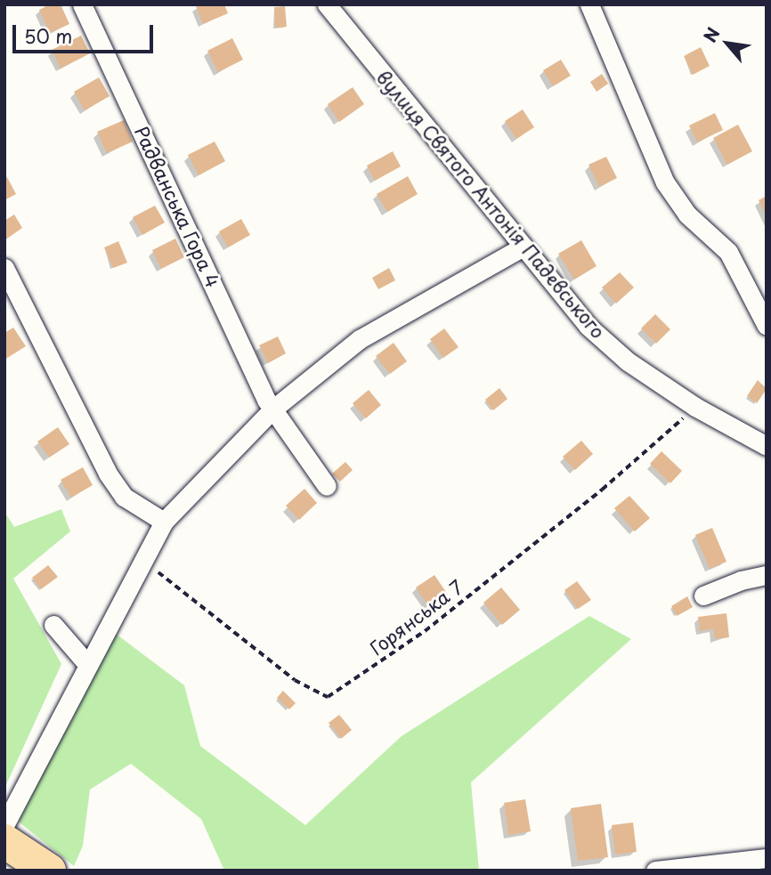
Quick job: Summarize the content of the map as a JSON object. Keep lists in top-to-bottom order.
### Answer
{
  "streets": {
    "street": ["вулиця Святого Антонія Падевського", "Радванська Гора 4"],
    "path": ["Горянська 7"]
  },
  "crossings": [
    ["вулиця Святого Антонія Падевського", "Горянська 7"]
  ],
  "scale_bar": "50 m",
  "north": "top left"
}
